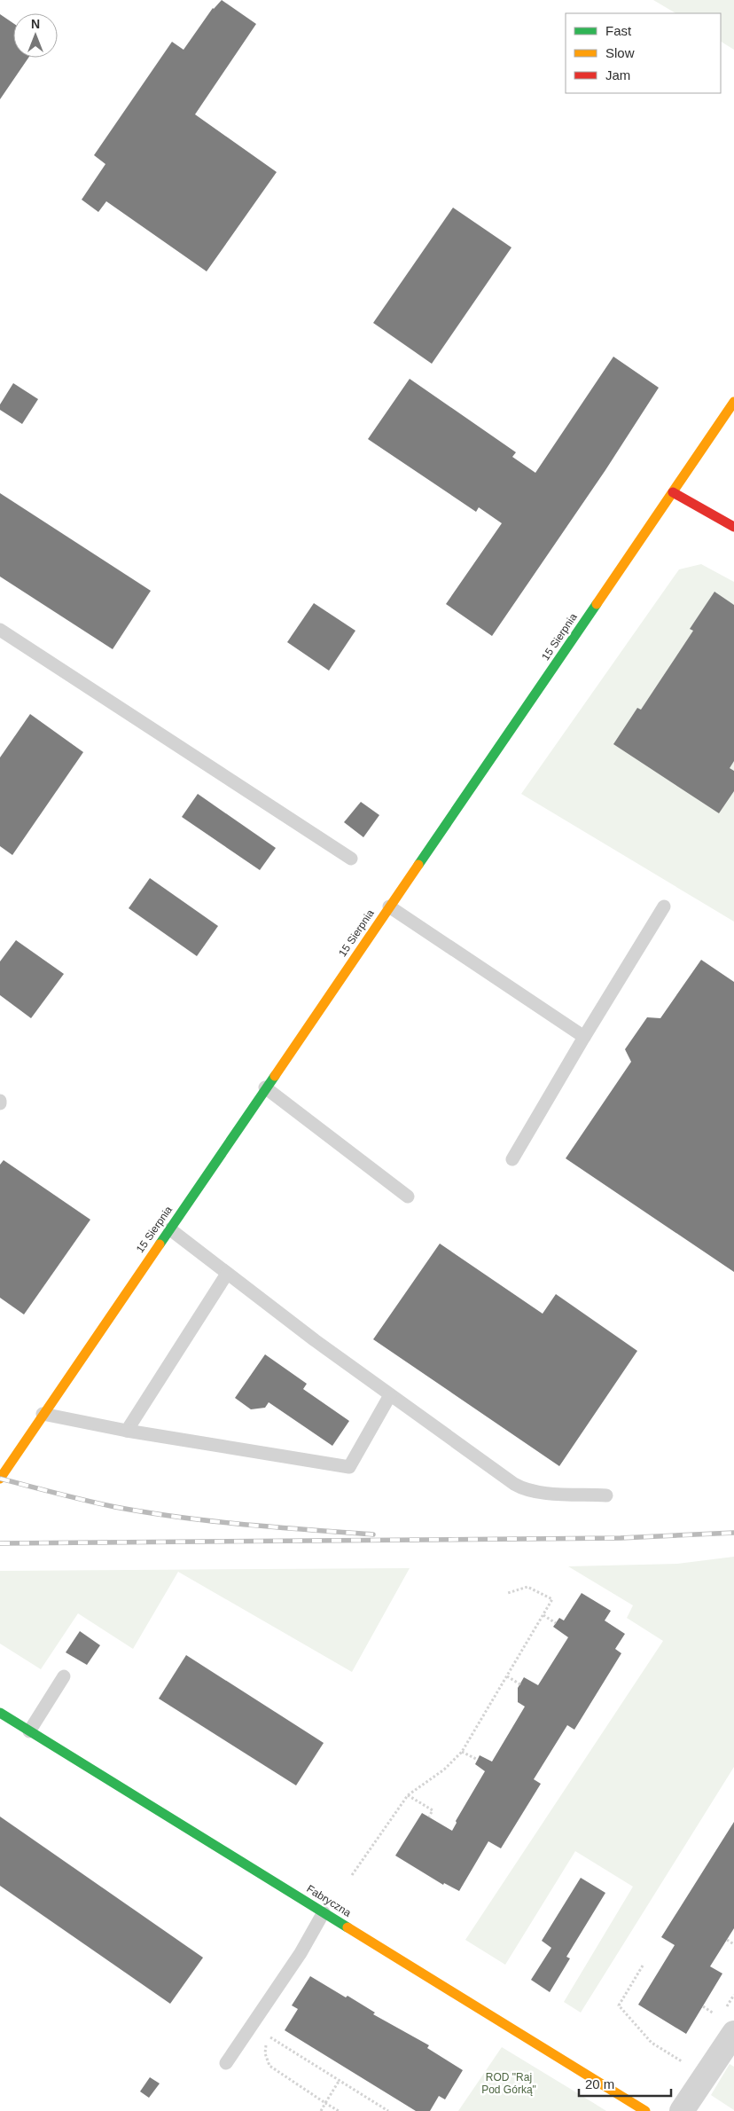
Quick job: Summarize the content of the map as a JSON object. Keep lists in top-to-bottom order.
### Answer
{
  "streets": {
    "main road": ["15 Sierpnia", "Fabryczna"]
  },
  "parks": ["ROD \"Raj Pod Górką\""],
  "legend": ["Fast", "Slow", "Jam"],
  "scale_bar": "20 m",
  "north": "top"
}
